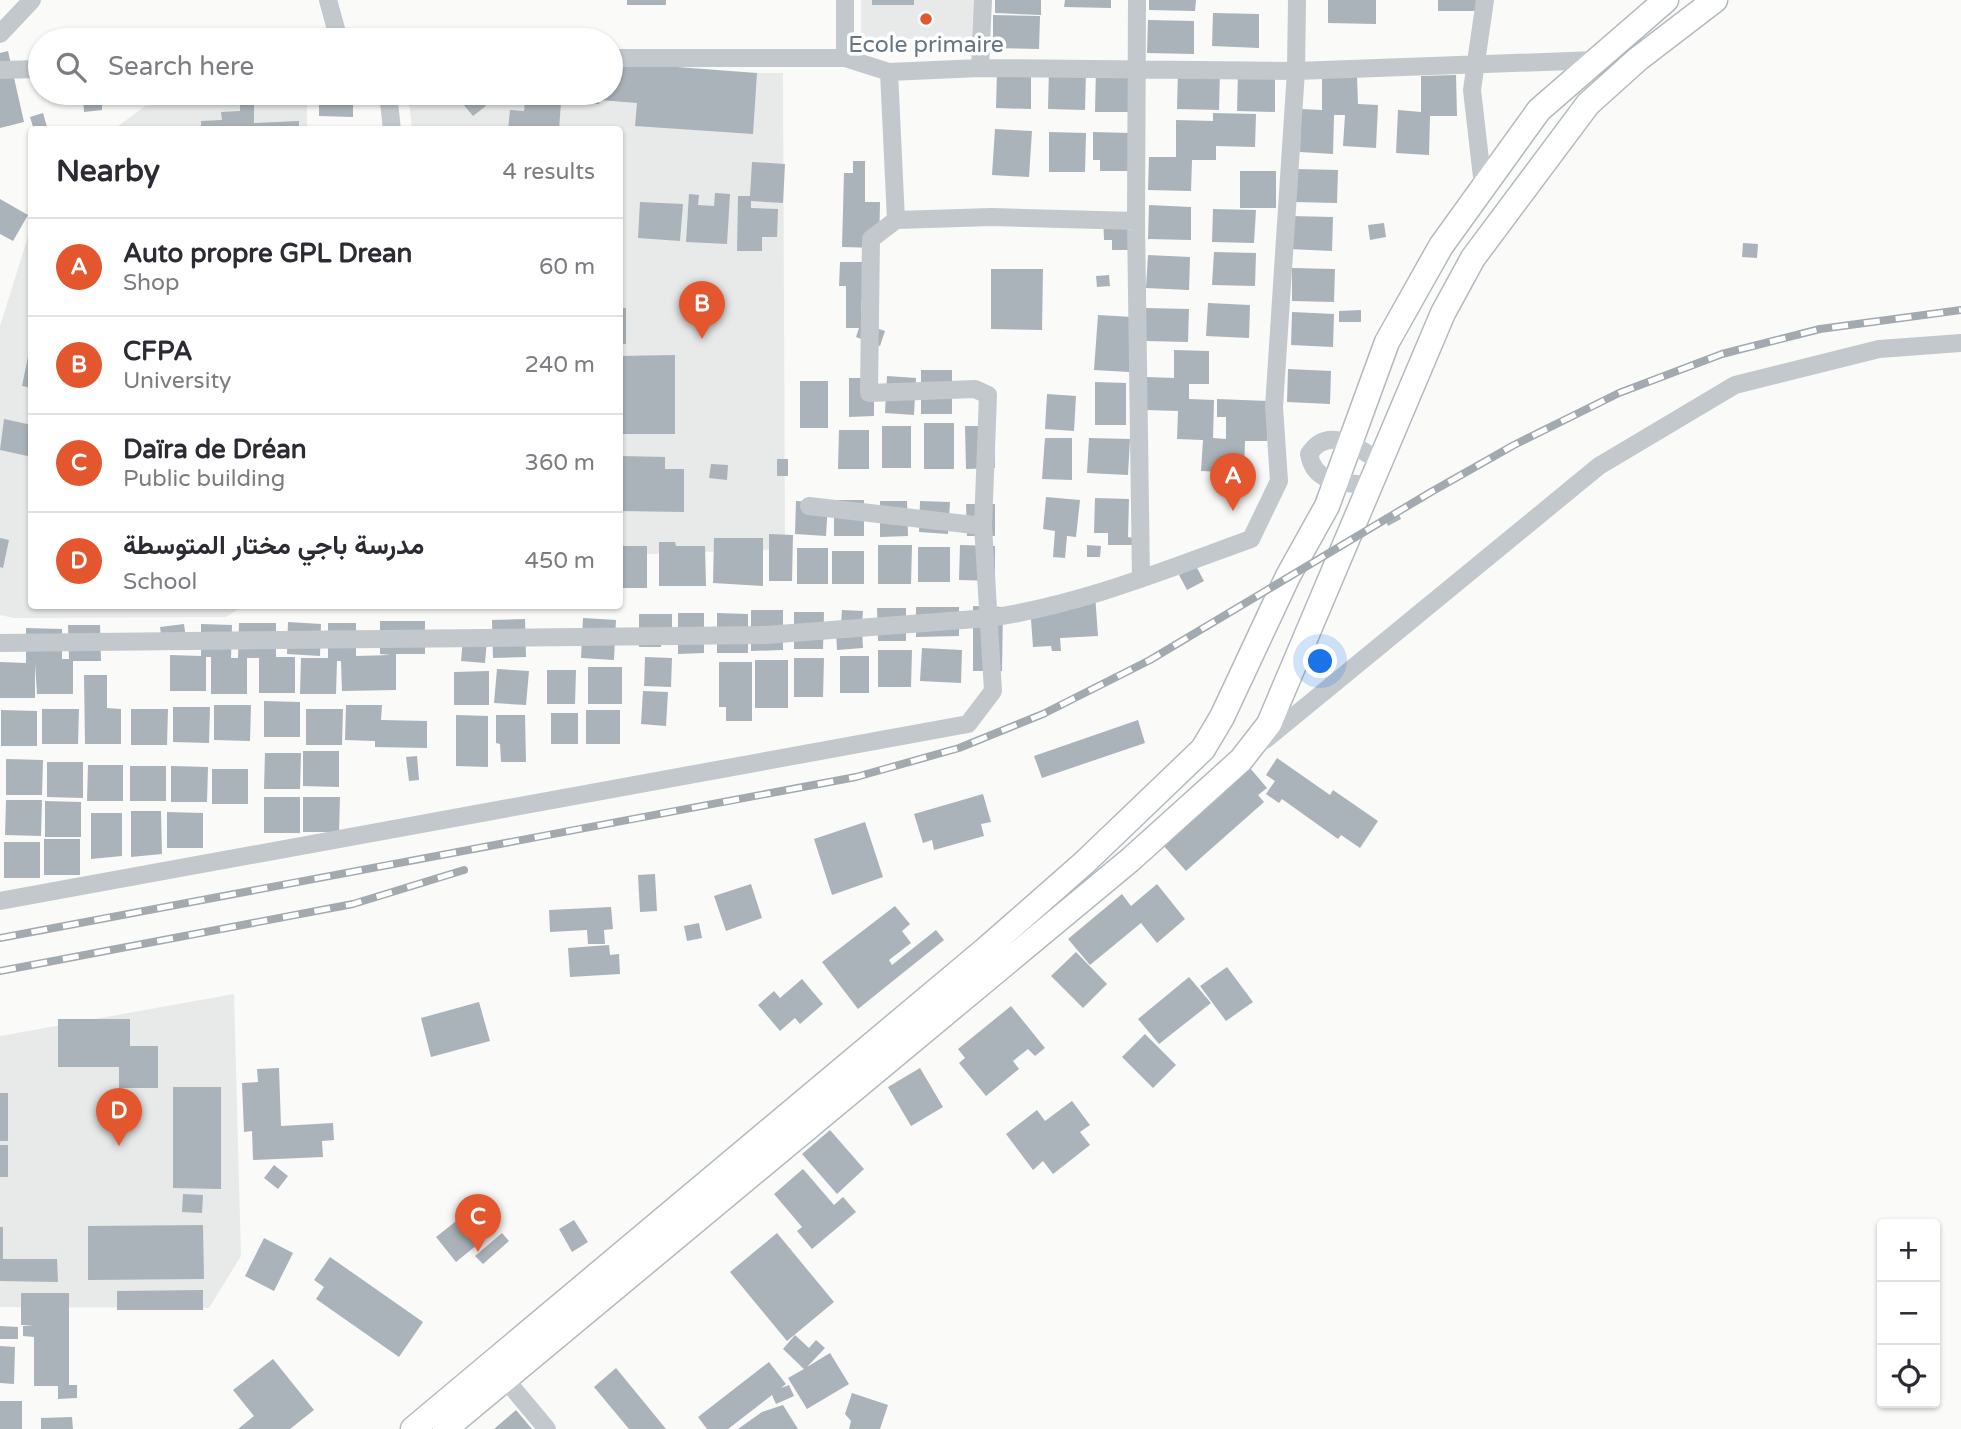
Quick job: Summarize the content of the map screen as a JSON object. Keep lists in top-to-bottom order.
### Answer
{
  "places": ["Ecole primaire"],
  "page": {
    "search": "Search here",
    "heading": ["Nearby", "4 results"],
    "list": [
      {
        "mark": "A",
        "name": "Auto propre GPL Drean",
        "note": "Shop",
        "value": "60 m"
      },
      {
        "mark": "B",
        "name": "CFPA",
        "note": "University",
        "value": "240 m"
      },
      {
        "mark": "C",
        "name": "Daïra de Dréan",
        "note": "Public building",
        "value": "360 m"
      },
      {
        "mark": "D",
        "name": "مدرسة باجي مختار المتوسطة",
        "note": "School",
        "value": "450 m"
      }
    ],
    "pins": [
      "B",
      "A",
      "D",
      "C"
    ],
    "map_buttons": ["+", "−"]
  }
}
